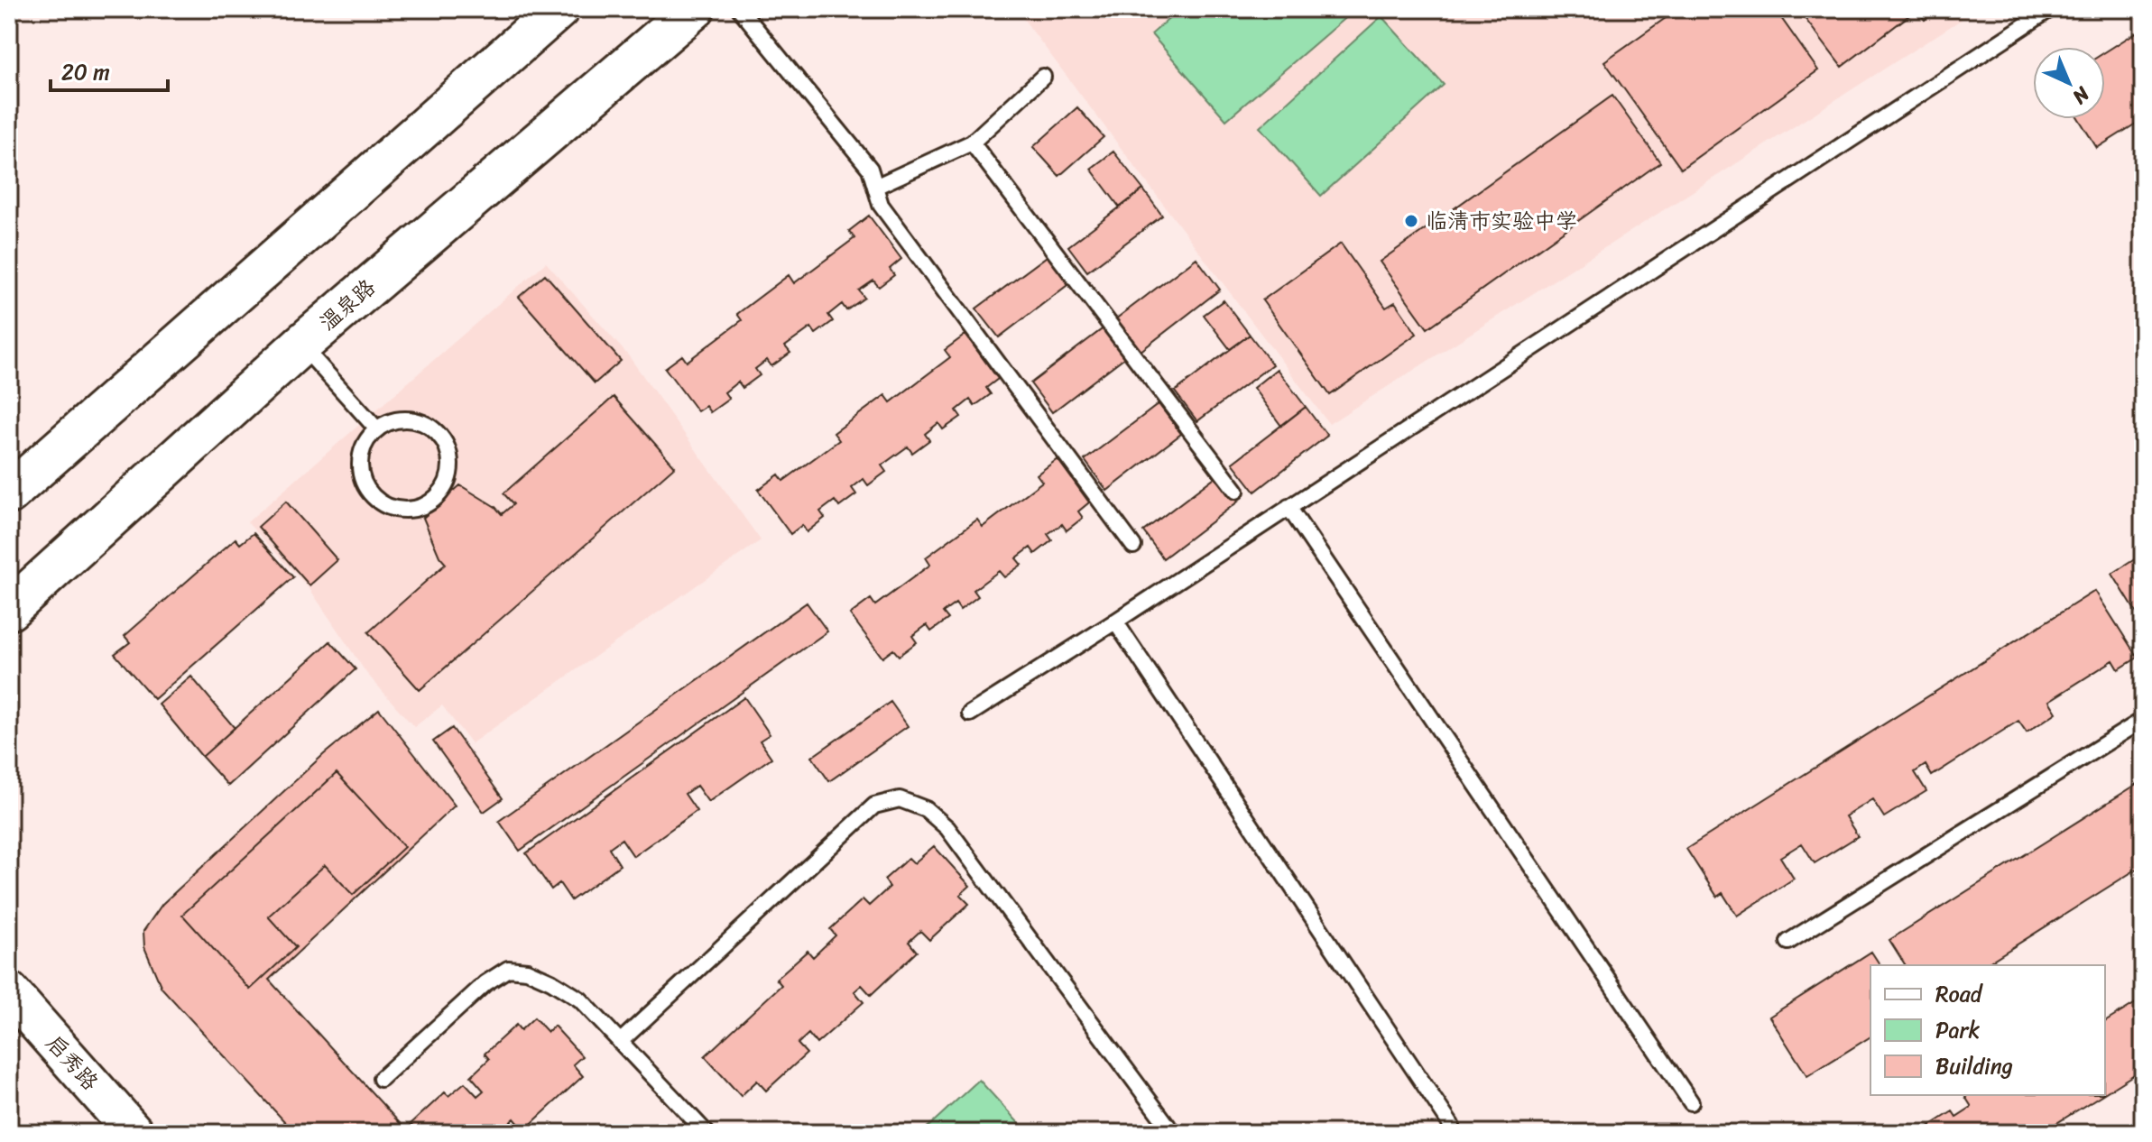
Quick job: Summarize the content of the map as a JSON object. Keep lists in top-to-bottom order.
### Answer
{
  "streets": {
    "main road": ["温泉路"],
    "street": ["启秀路"]
  },
  "places": ["临清市实验中学"],
  "legend": ["Road", "Park", "Building"],
  "scale_bar": "20 m",
  "north": "bottom right"
}
